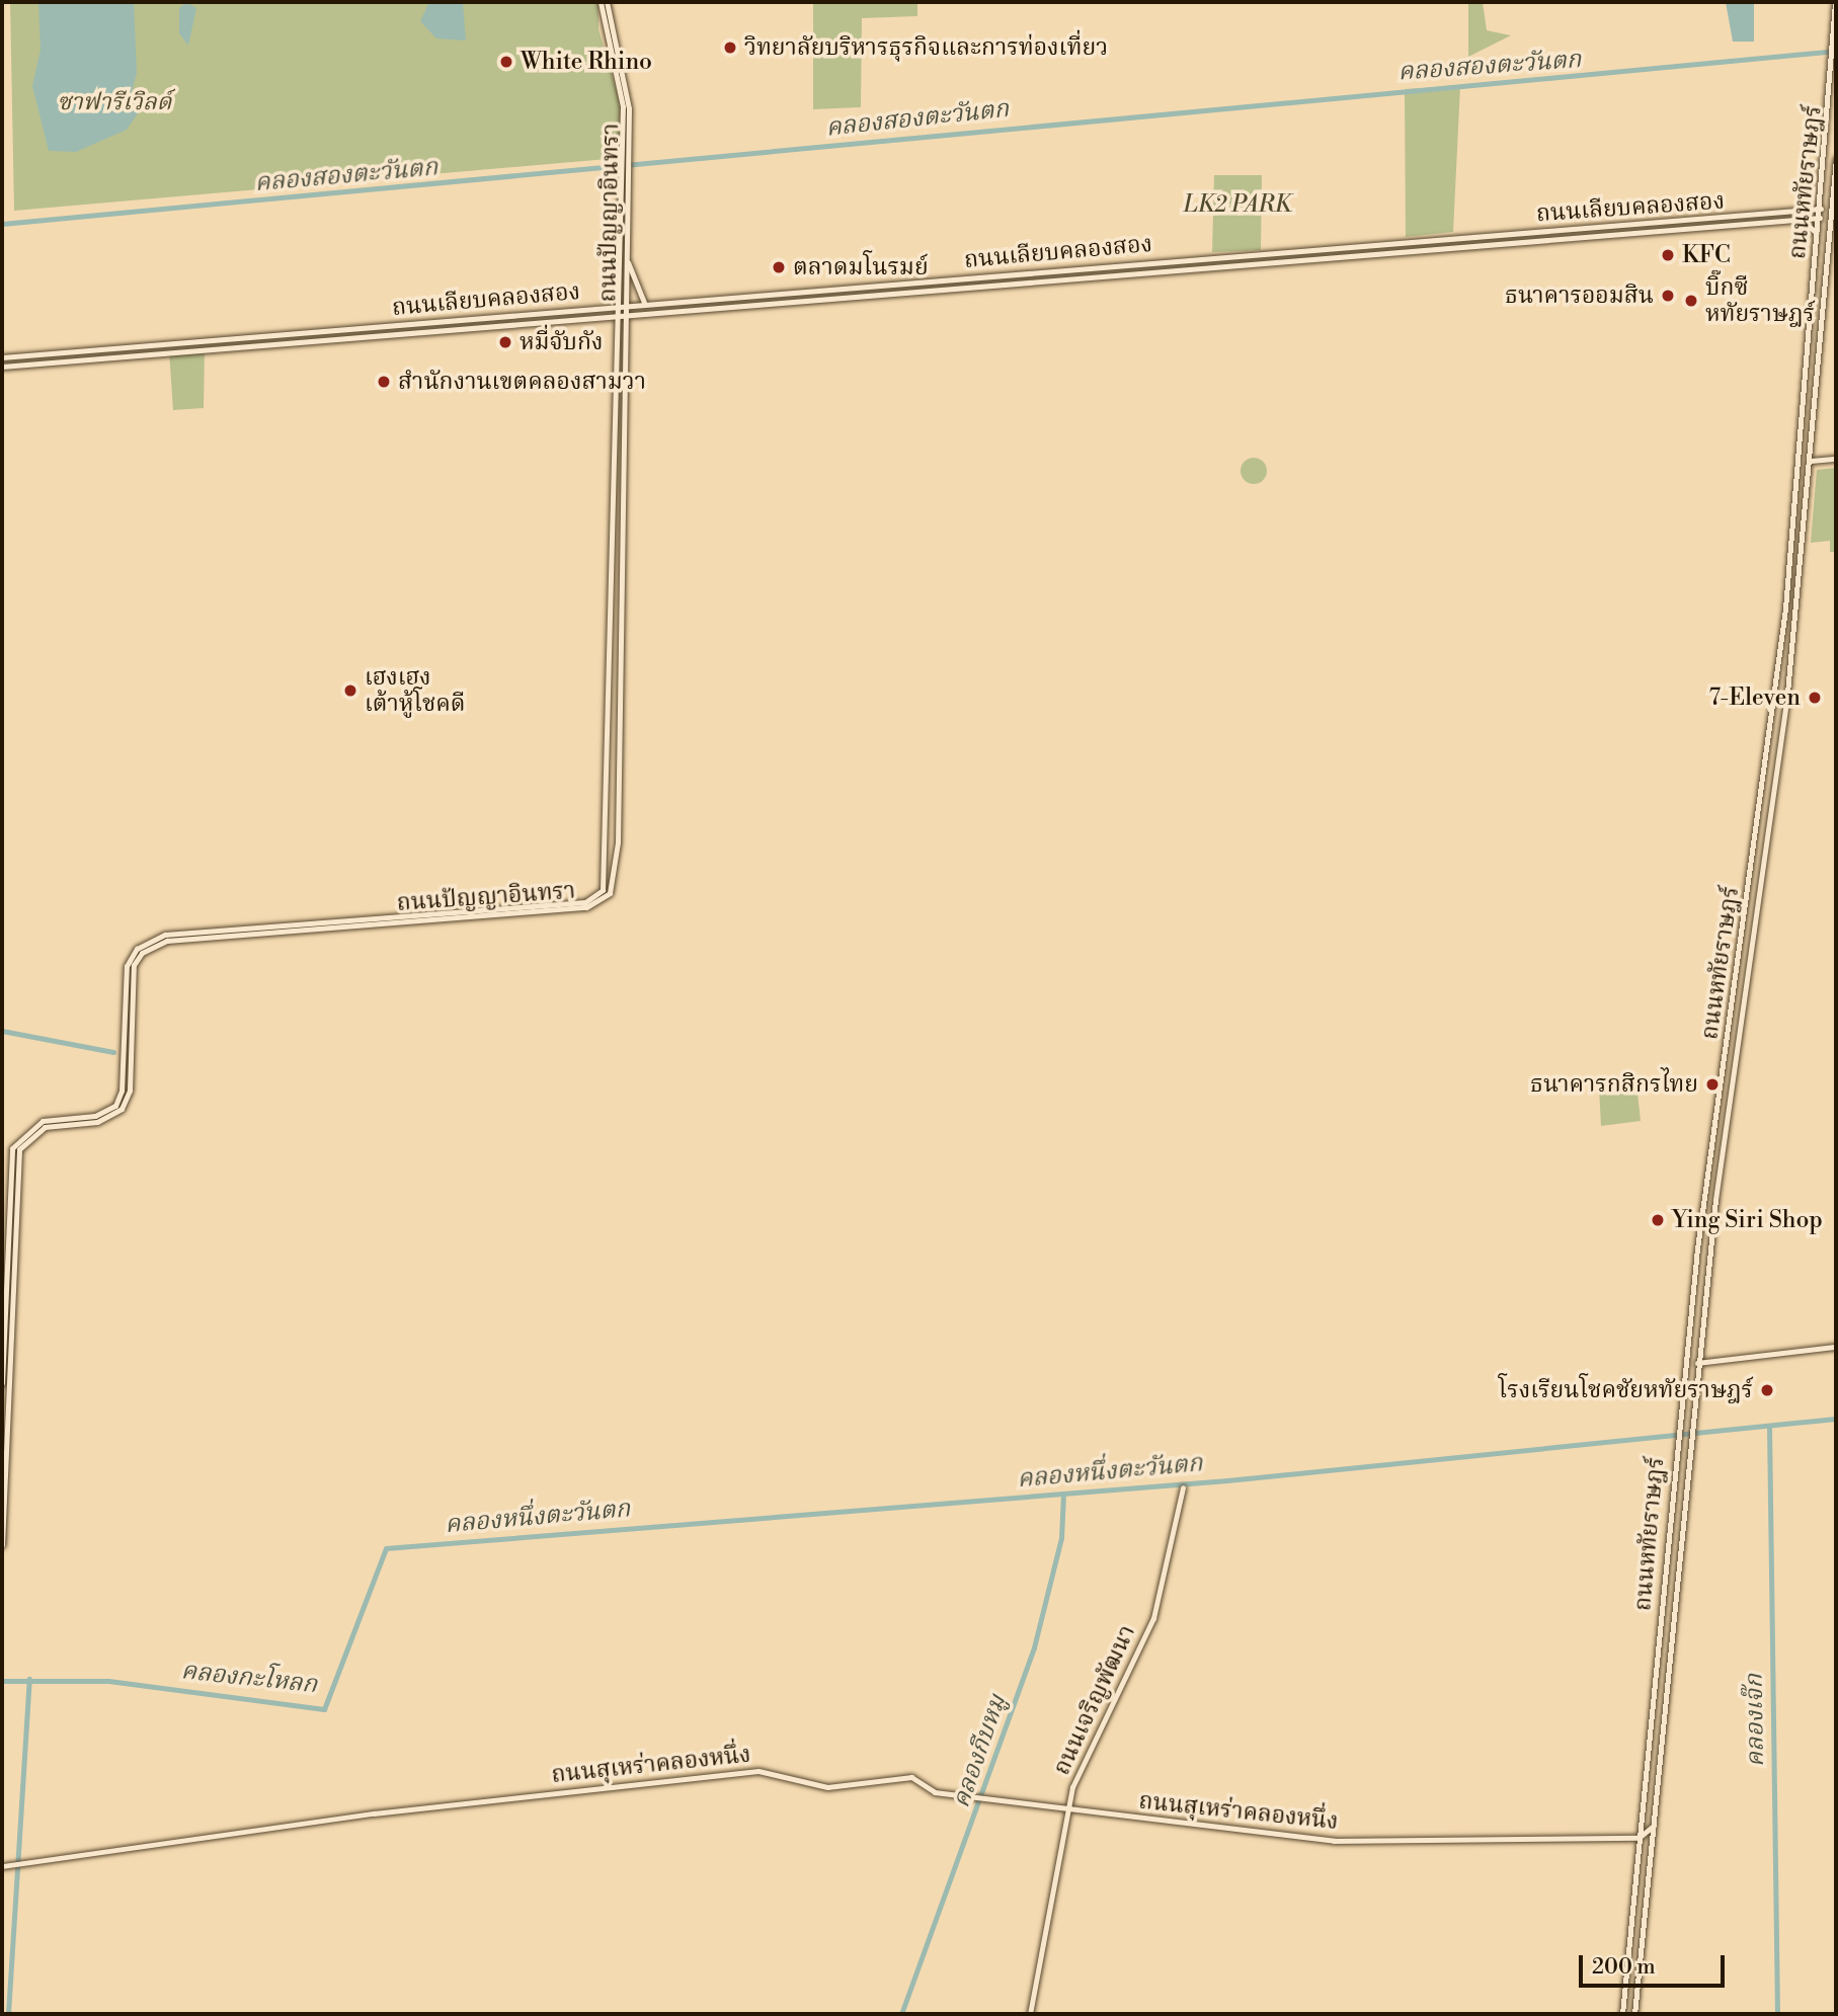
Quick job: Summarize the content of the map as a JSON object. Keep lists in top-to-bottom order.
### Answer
{
  "streets": {
    "main road": [
      "ถนนหทัยราษฎร์",
      "ถนนเลียบคลองสอง",
      "ถนนปัญญาอินทรา",
      "ถนนเจริญพัฒนา",
      "ถนนสุเหร่าคลองหนึ่ง"
    ]
  },
  "crossings": [
    ["ถนนหทัยราษฎร์", "ถนนเลียบคลองสอง"],
    ["ถนนหทัยราษฎร์", "ถนนสุเหร่าคลองหนึ่ง"],
    ["ถนนเลียบคลองสอง", "ถนนปัญญาอินทรา"],
    ["ถนนเจริญพัฒนา", "ถนนสุเหร่าคลองหนึ่ง"]
  ],
  "water": [
    "คลองสองตะวันตก",
    "คลองหนึ่งตะวันตก",
    "คลองกะโหลก",
    "คลองเจ๊ก",
    "คลองกีบหมู"
  ],
  "parks": ["ซาฟารีเวิลด์", "LK2 PARK"],
  "places": [
    "วิทยาลัยบริหารธุรกิจและการท่องเที่ยว",
    "White Rhino",
    "KFC",
    "ตลาดมโนรมย์",
    "ธนาคารออมสิน",
    "บิ๊กซี หทัยราษฎร์",
    "หมี่จับกัง",
    "สำนักงานเขตคลองสามวา",
    "เฮงเฮง เต้าหู้โชคดี",
    "7-Eleven",
    "ธนาคารกสิกรไทย",
    "Ying Siri Shop",
    "โรงเรียนโชคชัยหทัยราษฎร์"
  ],
  "scale_bar": "200 m"
}
